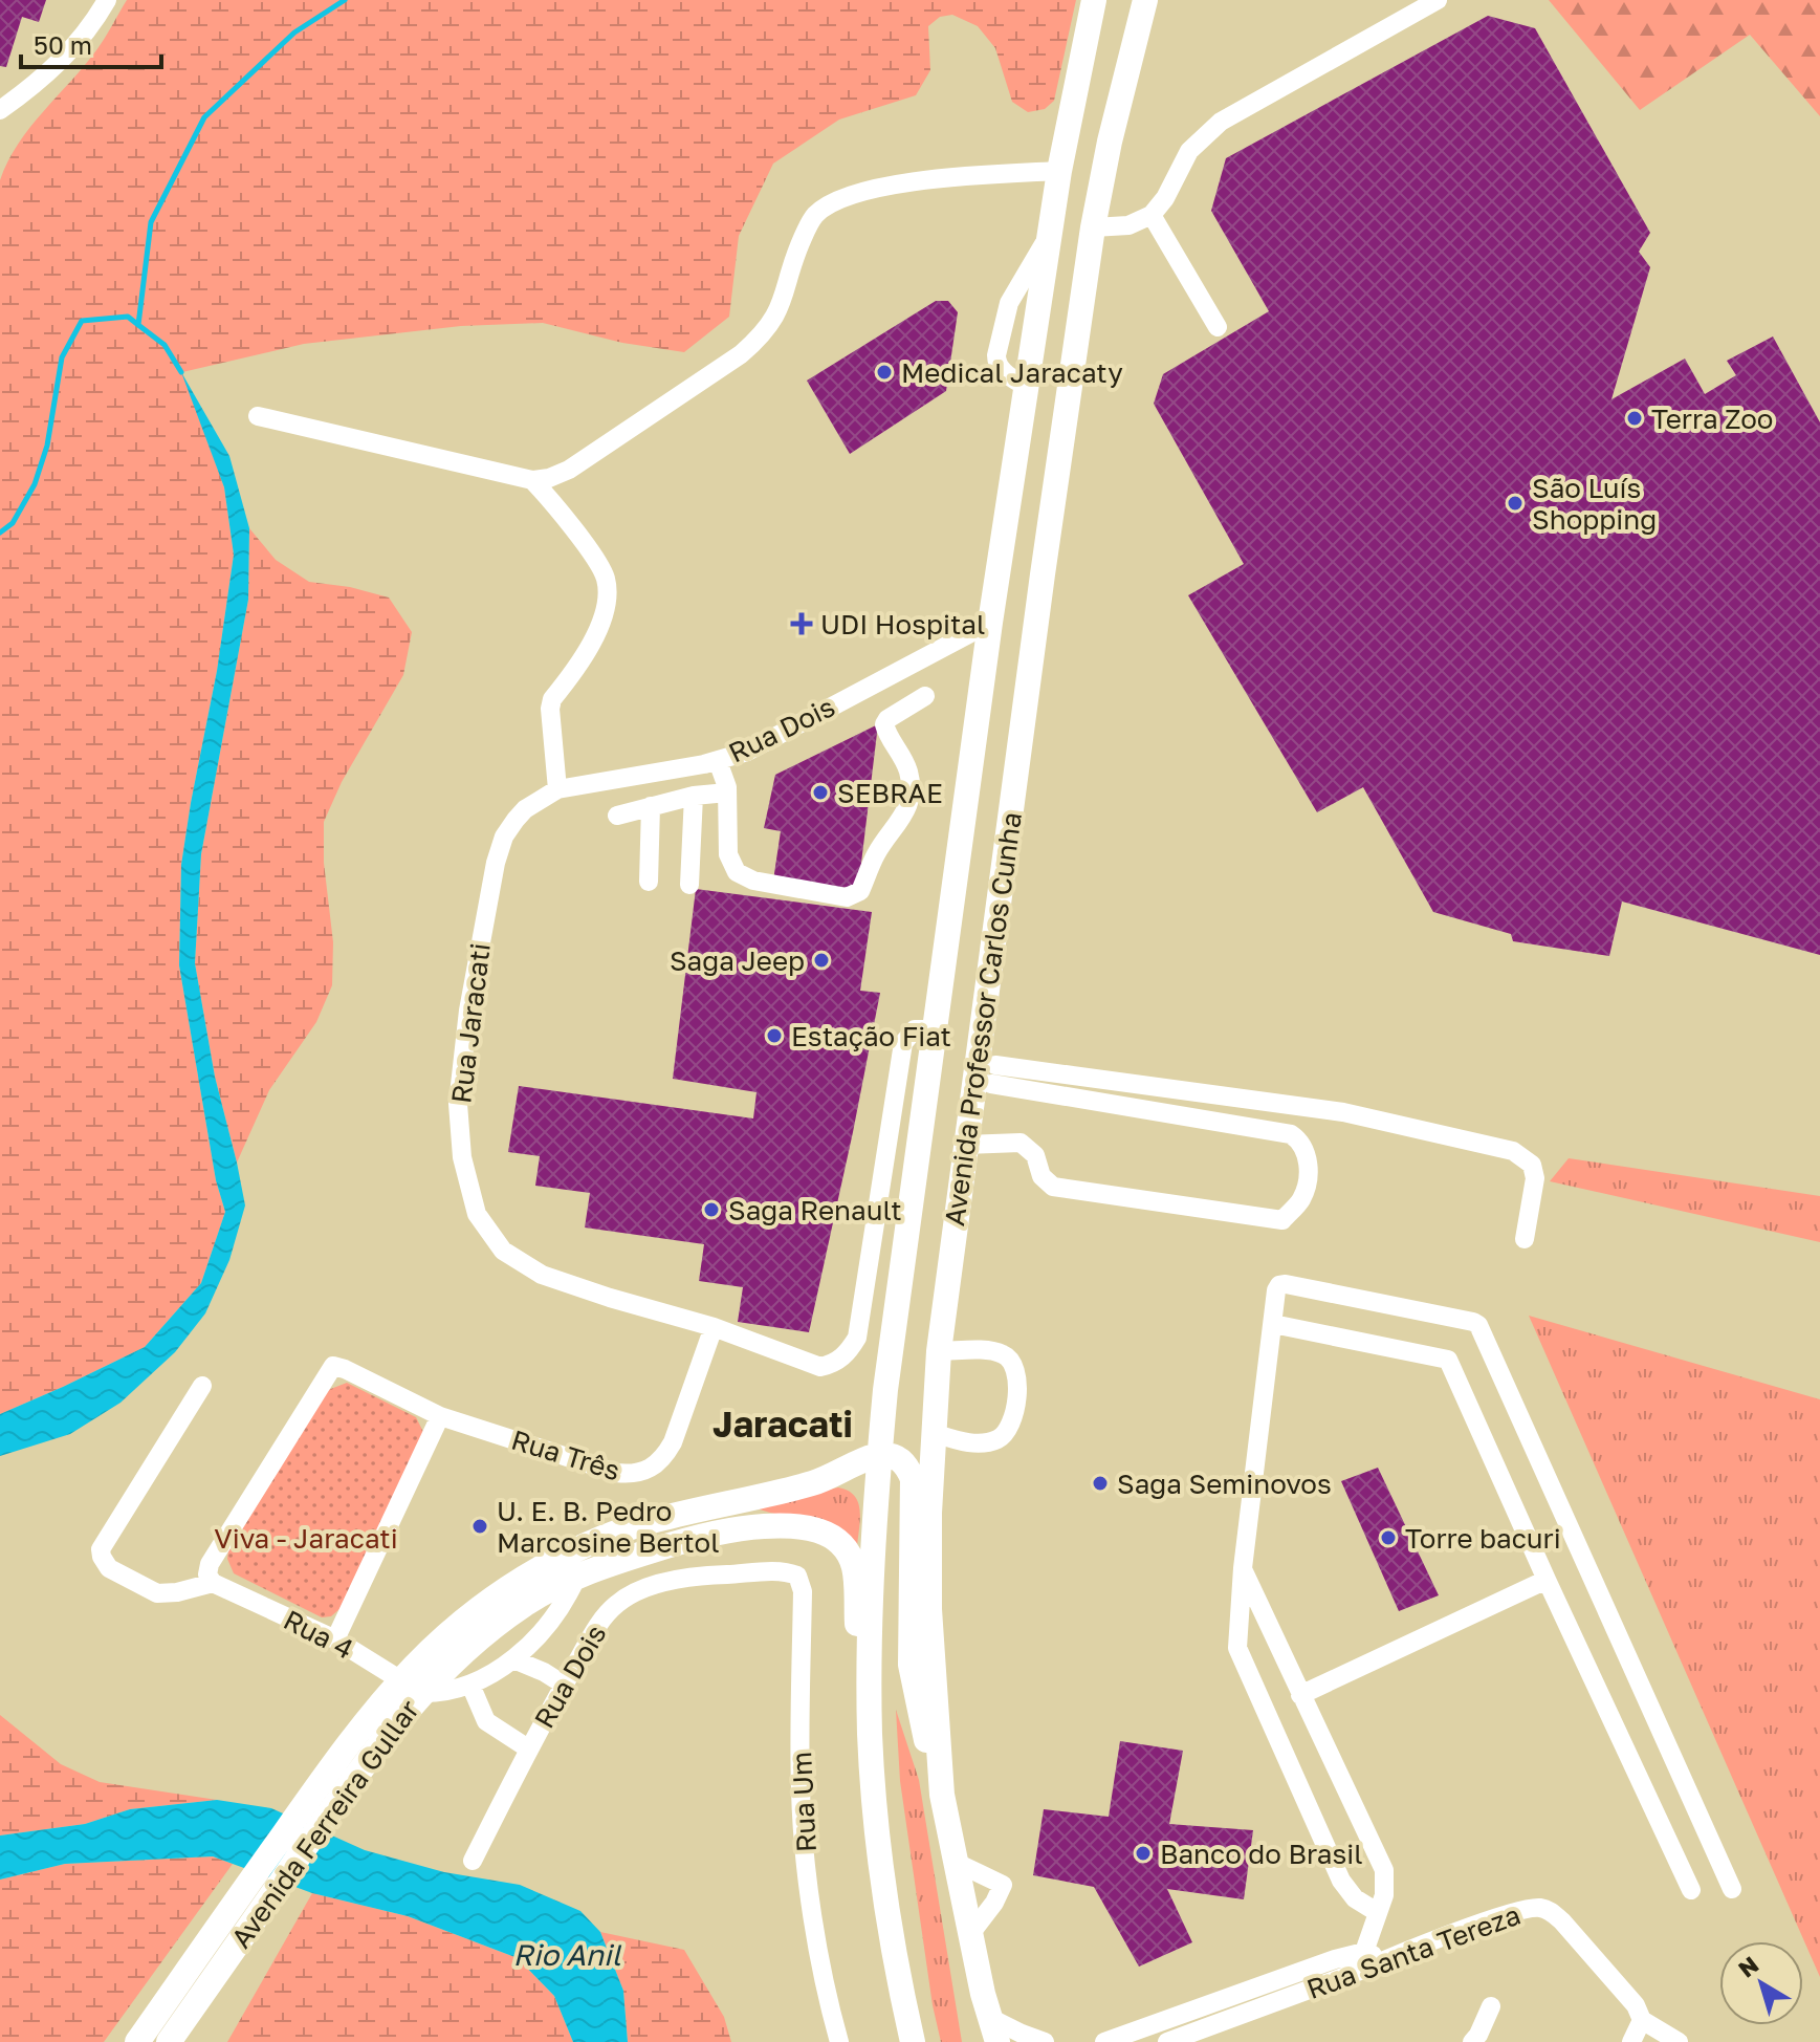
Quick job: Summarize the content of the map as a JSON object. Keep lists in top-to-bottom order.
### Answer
{
  "streets": {
    "main road": ["Avenida Professor Carlos Cunha", "Avenida Ferreira Gullar"],
    "street": [
      "Rua Dois",
      "Rua Jaracati",
      "Rua Três",
      "Rua 4",
      "Rua Um",
      "Rua Santa Tereza"
    ]
  },
  "crossings": [
    ["Rua Dois", "Avenida Professor Carlos Cunha"],
    ["Rua Dois", "Rua Jaracati"],
    ["Rua Dois", "Rua Um"],
    ["Avenida Professor Carlos Cunha", "Avenida Ferreira Gullar"],
    ["Rua Jaracati", "Rua Três"],
    ["Rua Três", "Rua 4"],
    ["Rua 4", "Avenida Ferreira Gullar"]
  ],
  "districts": ["Jaracati"],
  "water": ["Rio Anil"],
  "parks": ["Viva - Jaracati"],
  "places": {
    "other": [
      "Medical Jaracaty",
      "Terra Zoo",
      "São Luís Shopping",
      "SEBRAE",
      "Saga Jeep",
      "Estação Fiat",
      "Saga Renault",
      "Saga Seminovos",
      "U. E. B. Pedro Marcosine Bertol",
      "Torre bacuri",
      "Banco do Brasil"
    ],
    "health": ["UDI Hospital"]
  },
  "scale_bar": "50 m",
  "north": "top left"
}
